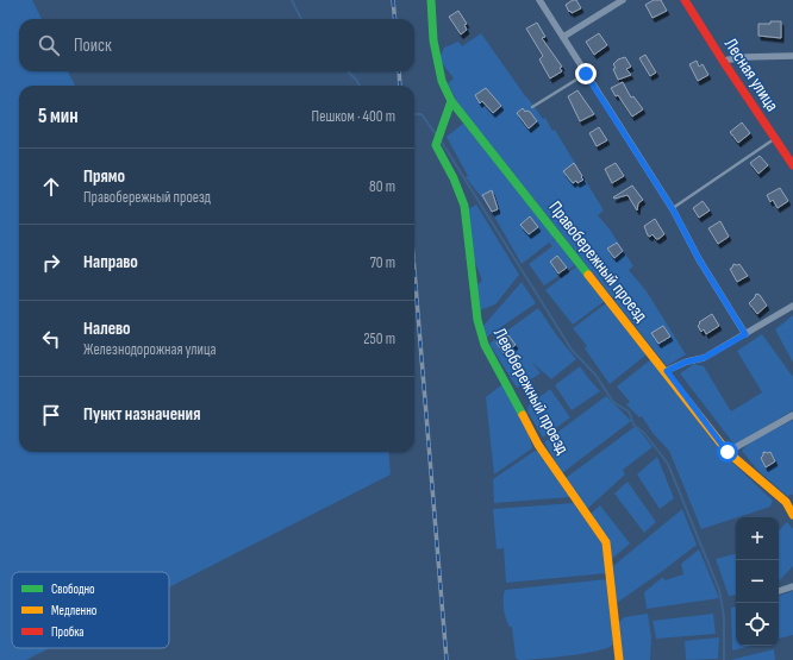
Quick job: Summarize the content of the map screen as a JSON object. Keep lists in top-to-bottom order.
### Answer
{
  "streets": {
    "street": ["Лесная улица", "Правобережный проезд", "Левобережный проезд"]
  },
  "crossings": [
    ["Правобережный проезд", "Левобережный проезд"]
  ],
  "legend": ["Свободно", "Медленно", "Пробка"],
  "page": {
    "search": "Поиск",
    "heading": ["5 мин", "Пешком · 400 m"],
    "list": [
      ["Прямо", "Правобережный проезд", "80 m"],
      ["Направо", "70 m"],
      ["Налево", "Железнодорожная улица", "250 m"],
      "Пункт назначения"
    ],
    "map_buttons": ["+", "−"]
  }
}
